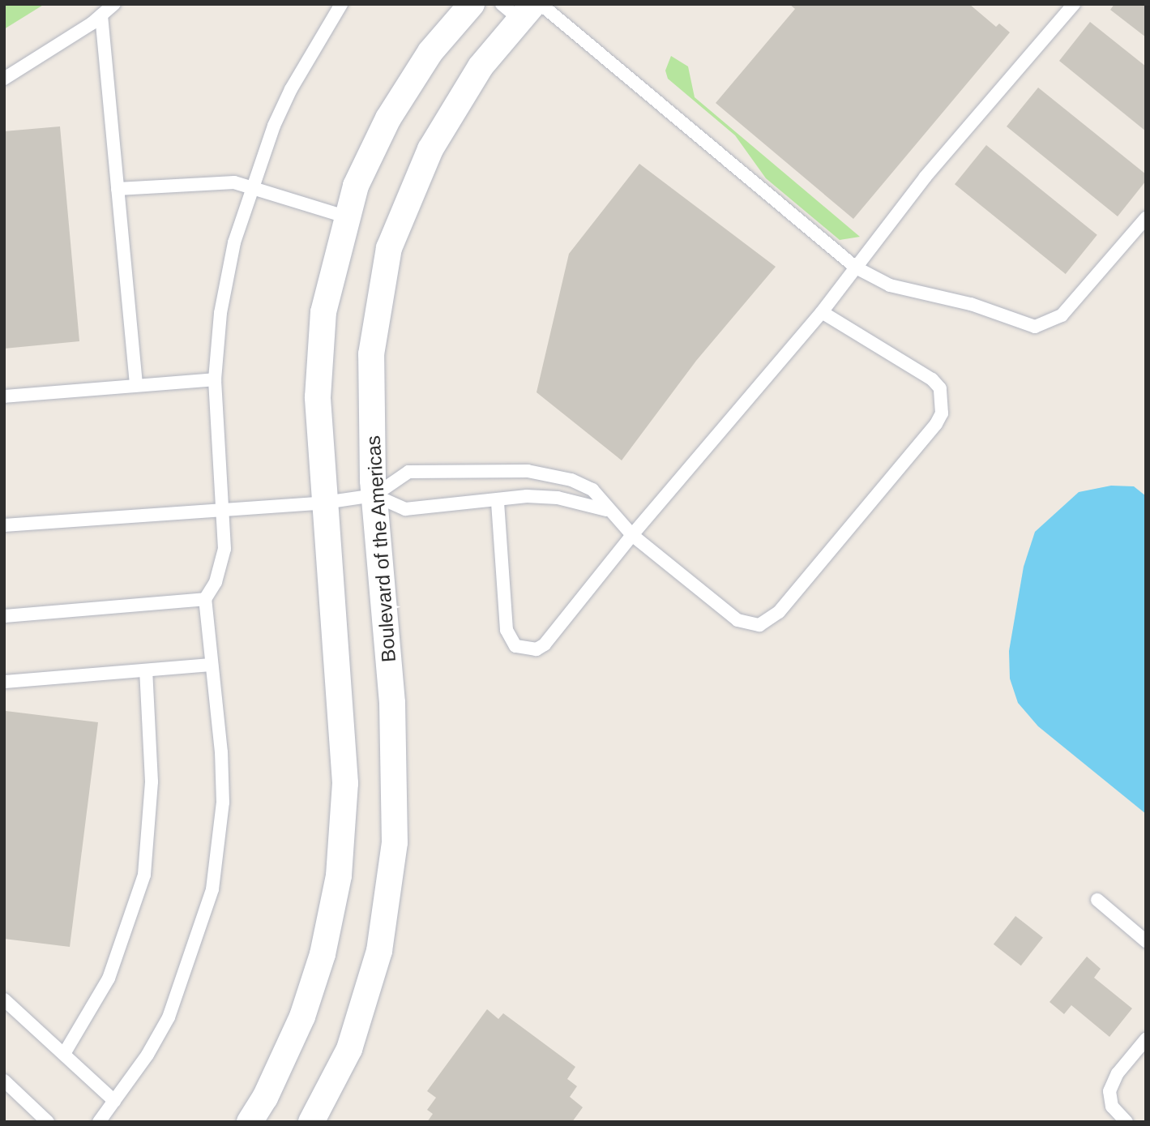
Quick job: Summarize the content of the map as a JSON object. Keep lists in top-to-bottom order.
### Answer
{
  "streets": {
    "street": ["Boulevard of the Americas"]
  }
}
